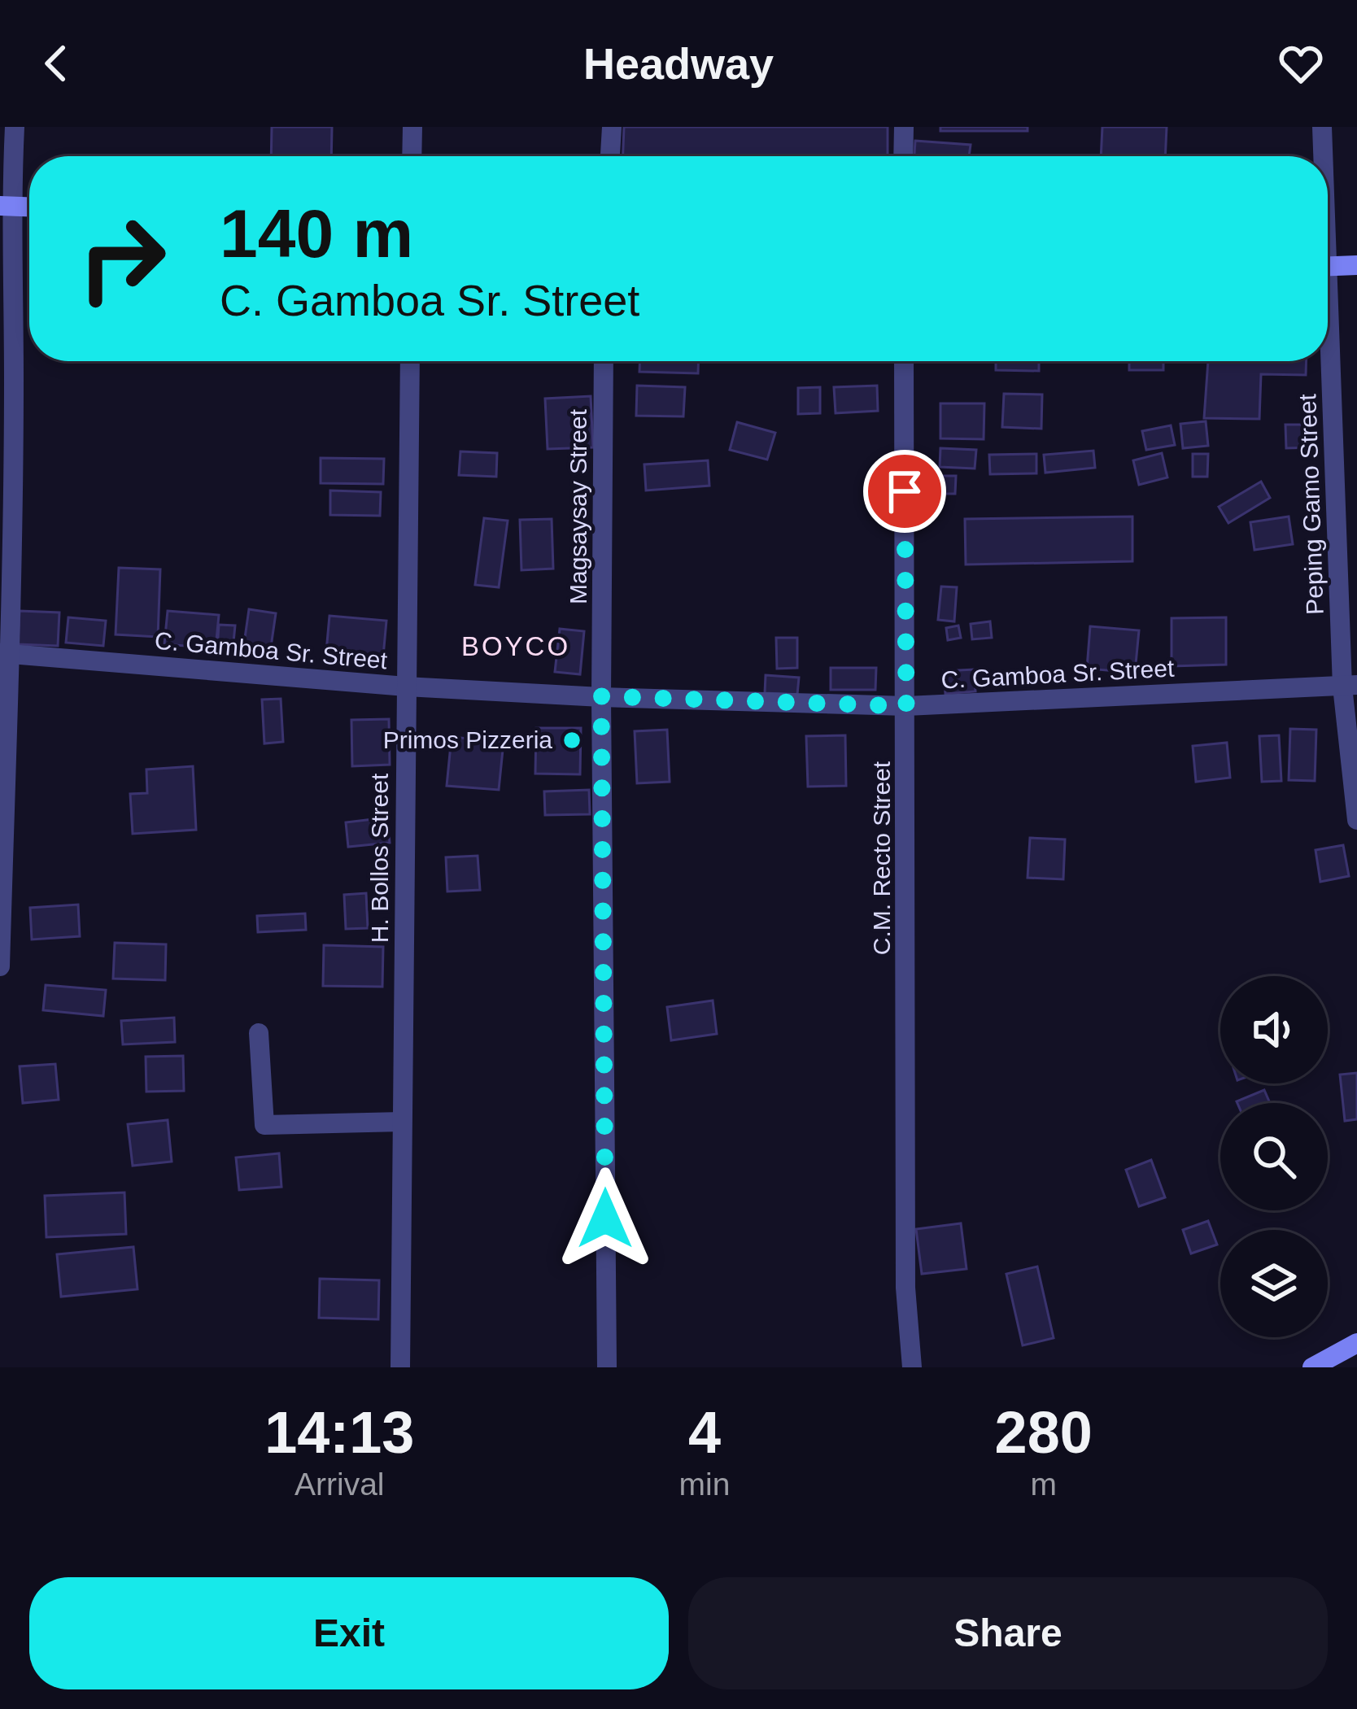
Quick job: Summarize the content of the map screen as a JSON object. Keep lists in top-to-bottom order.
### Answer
{
  "streets": {
    "street": [
      "Peping Gamo Street",
      "Magsaysay Street",
      "C. Gamboa Sr. Street",
      "H. Bollos Street",
      "C.M. Recto Street"
    ]
  },
  "crossings": [
    ["Peping Gamo Street", "C. Gamboa Sr. Street"],
    ["Magsaysay Street", "C. Gamboa Sr. Street"],
    ["C. Gamboa Sr. Street", "H. Bollos Street"],
    ["C. Gamboa Sr. Street", "C.M. Recto Street"]
  ],
  "districts": ["BOYCO"],
  "places": ["Primos Pizzeria"],
  "page": {
    "header": "Headway",
    "turn": ["140 m", "C. Gamboa Sr. Street"],
    "eta": [
      "14:13",
      "Arrival",
      "4",
      "min",
      "280",
      "m"
    ],
    "buttons": ["Exit", "Share"]
  }
}
